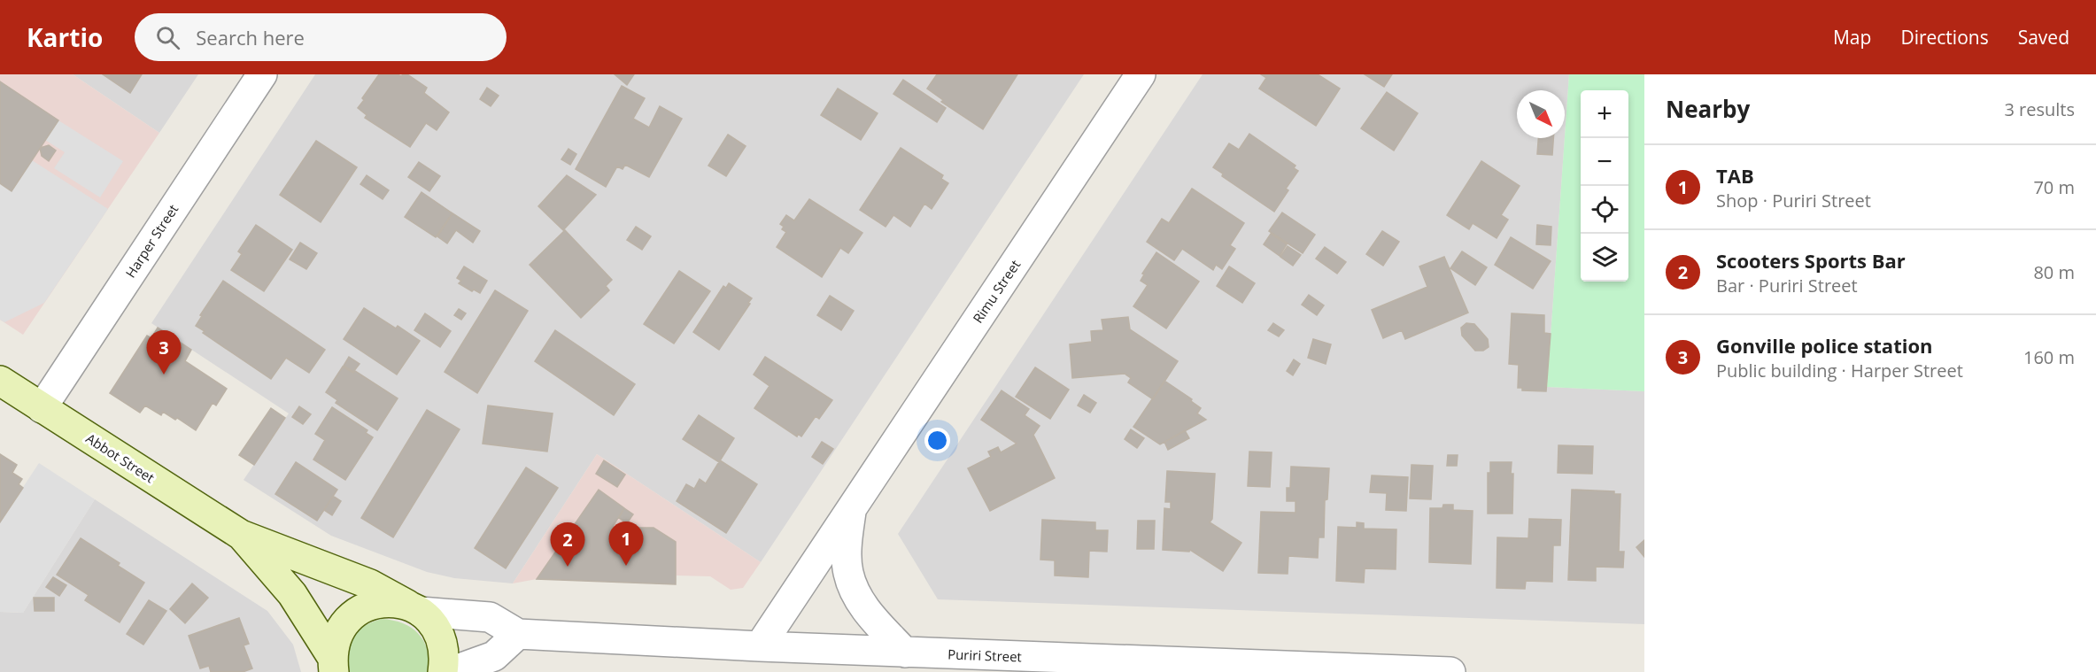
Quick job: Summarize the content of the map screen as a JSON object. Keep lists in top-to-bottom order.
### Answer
{
  "streets": {
    "street": [
      "Harper Street",
      "Rimu Street",
      "Abbot Street",
      "Puriri Street"
    ]
  },
  "crossings": [
    ["Harper Street", "Abbot Street"],
    ["Rimu Street", "Puriri Street"],
    ["Abbot Street", "Puriri Street"]
  ],
  "north": "bottom right",
  "page": {
    "header": "Kartio",
    "search": "Search here",
    "nav": ["Map", "Directions", "Saved"],
    "heading": ["Nearby", "3 results"],
    "map_buttons": ["+", "−"],
    "list": [
      {
        "mark": "1",
        "name": "TAB",
        "note": "Shop · Puriri Street",
        "value": "70 m"
      },
      {
        "mark": "2",
        "name": "Scooters Sports Bar",
        "note": "Bar · Puriri Street",
        "value": "80 m"
      },
      {
        "mark": "3",
        "name": "Gonville police station",
        "note": "Public building · Harper Street",
        "value": "160 m"
      }
    ],
    "pins": ["3", "1", "2"]
  }
}
